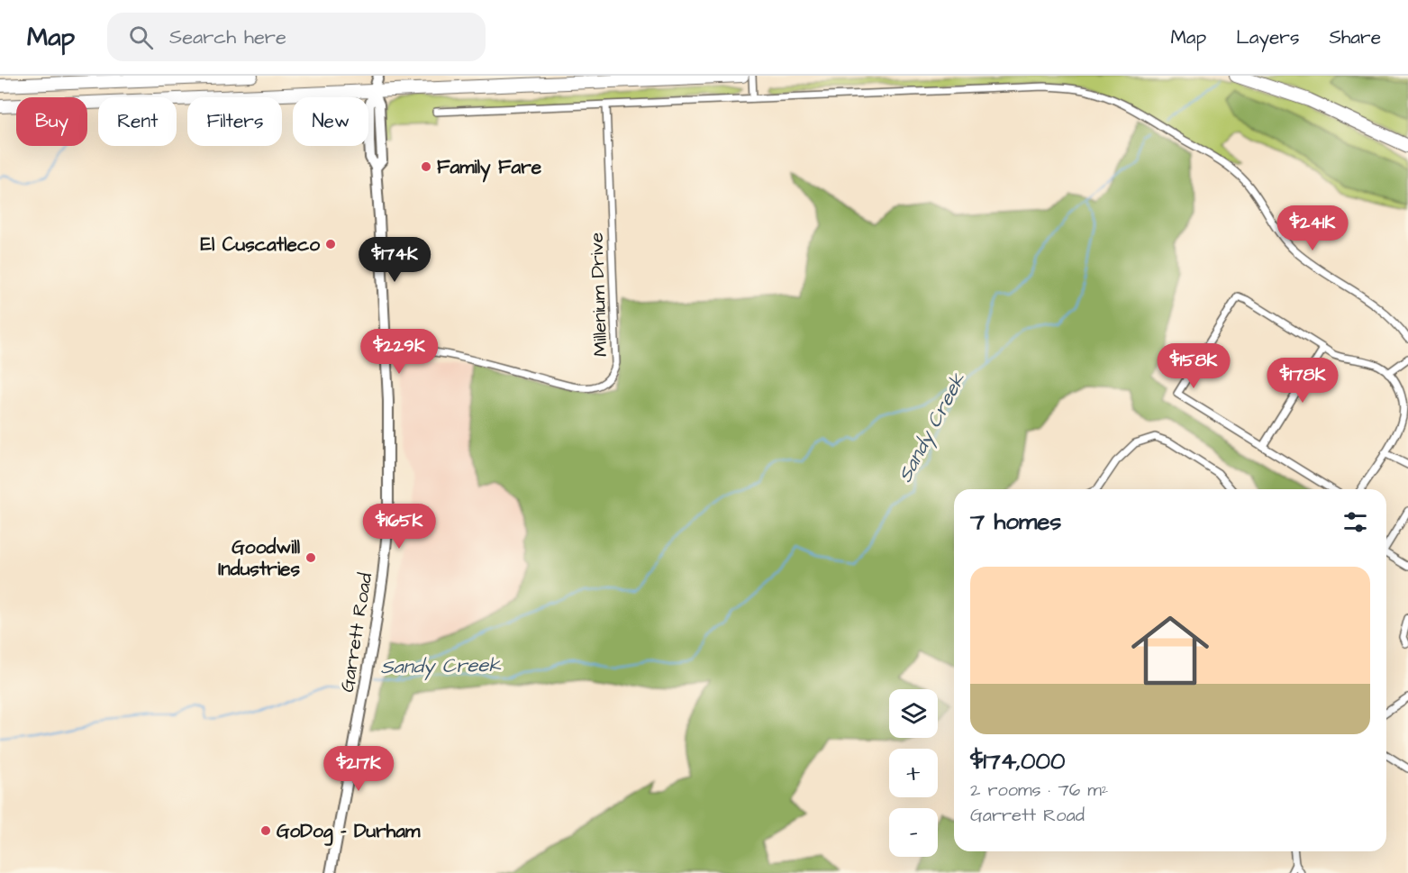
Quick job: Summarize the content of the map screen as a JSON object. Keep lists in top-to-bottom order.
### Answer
{
  "streets": {
    "street": ["Millenium Drive", "Garrett Road"]
  },
  "crossings": [
    ["Millenium Drive", "Garrett Road"]
  ],
  "water": ["Sandy Creek"],
  "places": [
    "Family Fare",
    "El Cuscatleco",
    "Goodwill Industries",
    "GoDog - Durham"
  ],
  "page": {
    "header": "Map",
    "search": "Search here",
    "nav": ["Map", "Layers", "Share"],
    "chip": [
      "Buy",
      "Rent",
      "Filters",
      "New"
    ],
    "price": [
      "$241K",
      "$174K",
      "$229K",
      "$158K",
      "$178K",
      "$165K",
      "$217K"
    ],
    "heading": "7 homes",
    "list": [
      {
        "name": "$174,000",
        "note": "2 rooms · 76 m² · Garrett Road"
      }
    ],
    "map_buttons": ["+", "−"]
  }
}
